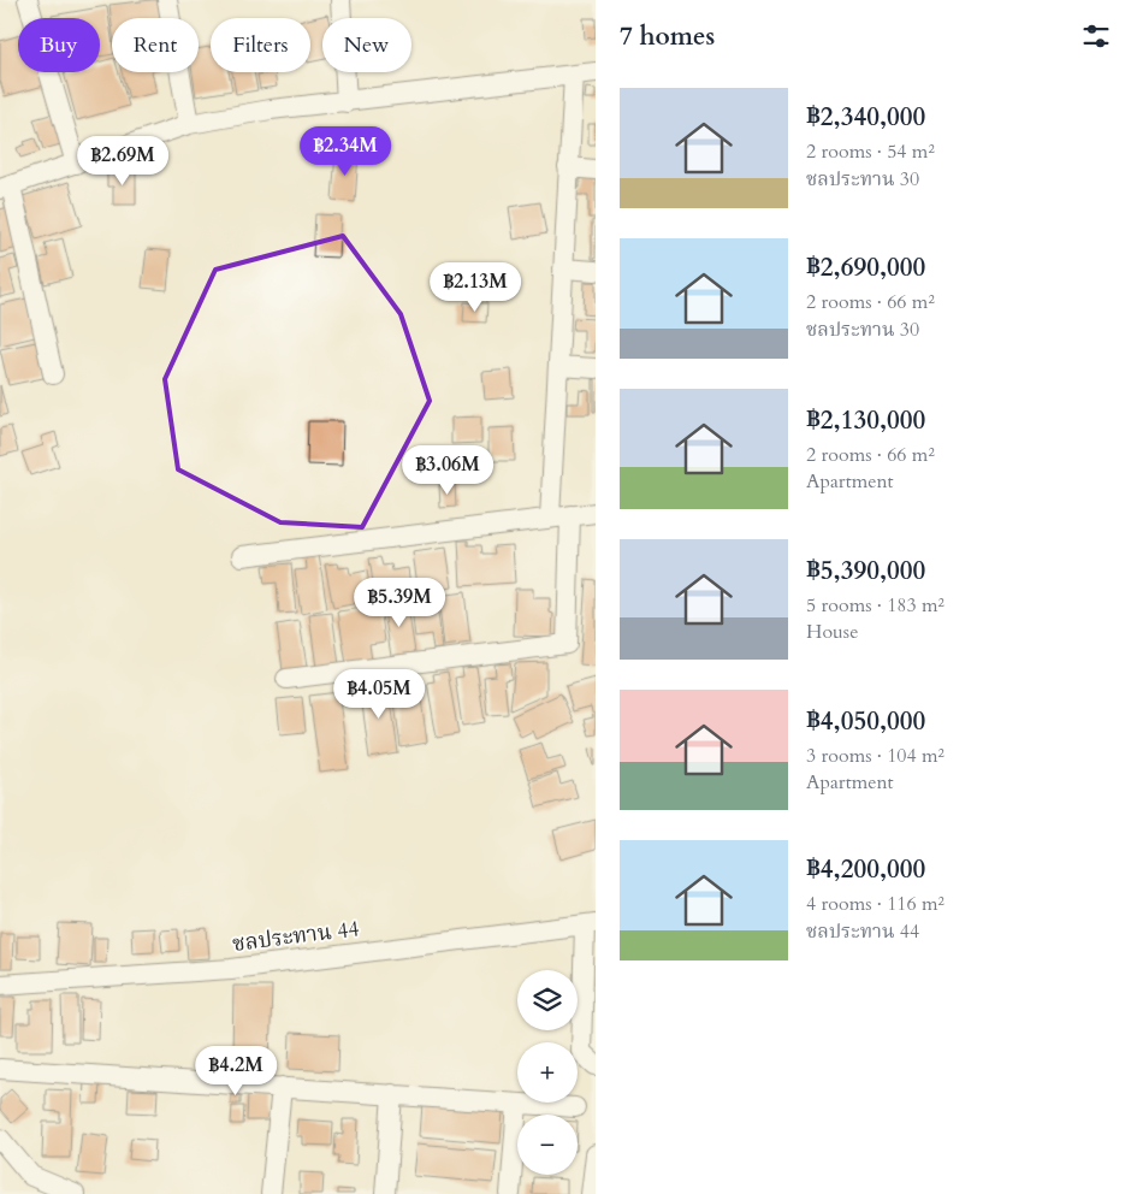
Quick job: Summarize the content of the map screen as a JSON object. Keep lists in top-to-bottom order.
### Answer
{
  "streets": {
    "street": ["ชลประทาน 44"]
  },
  "page": {
    "heading": "7 homes",
    "chip": [
      "Buy",
      "Rent",
      "Filters",
      "New"
    ],
    "list": [
      {
        "name": "฿2,340,000",
        "note": "2 rooms · 54 m² · ชลประทาน 30"
      },
      {
        "name": "฿2,690,000",
        "note": "2 rooms · 66 m² · ชลประทาน 30"
      },
      {
        "name": "฿2,130,000",
        "note": "2 rooms · 66 m² · Apartment"
      },
      {
        "name": "฿5,390,000",
        "note": "5 rooms · 183 m² · House"
      },
      {
        "name": "฿4,050,000",
        "note": "3 rooms · 104 m² · Apartment"
      },
      {
        "name": "฿4,200,000",
        "note": "4 rooms · 116 m² · ชลประทาน 44"
      }
    ],
    "price": [
      "฿2.34M",
      "฿2.69M",
      "฿2.13M",
      "฿3.06M",
      "฿5.39M",
      "฿4.05M",
      "฿4.2M"
    ],
    "map_buttons": ["+", "−"]
  }
}
